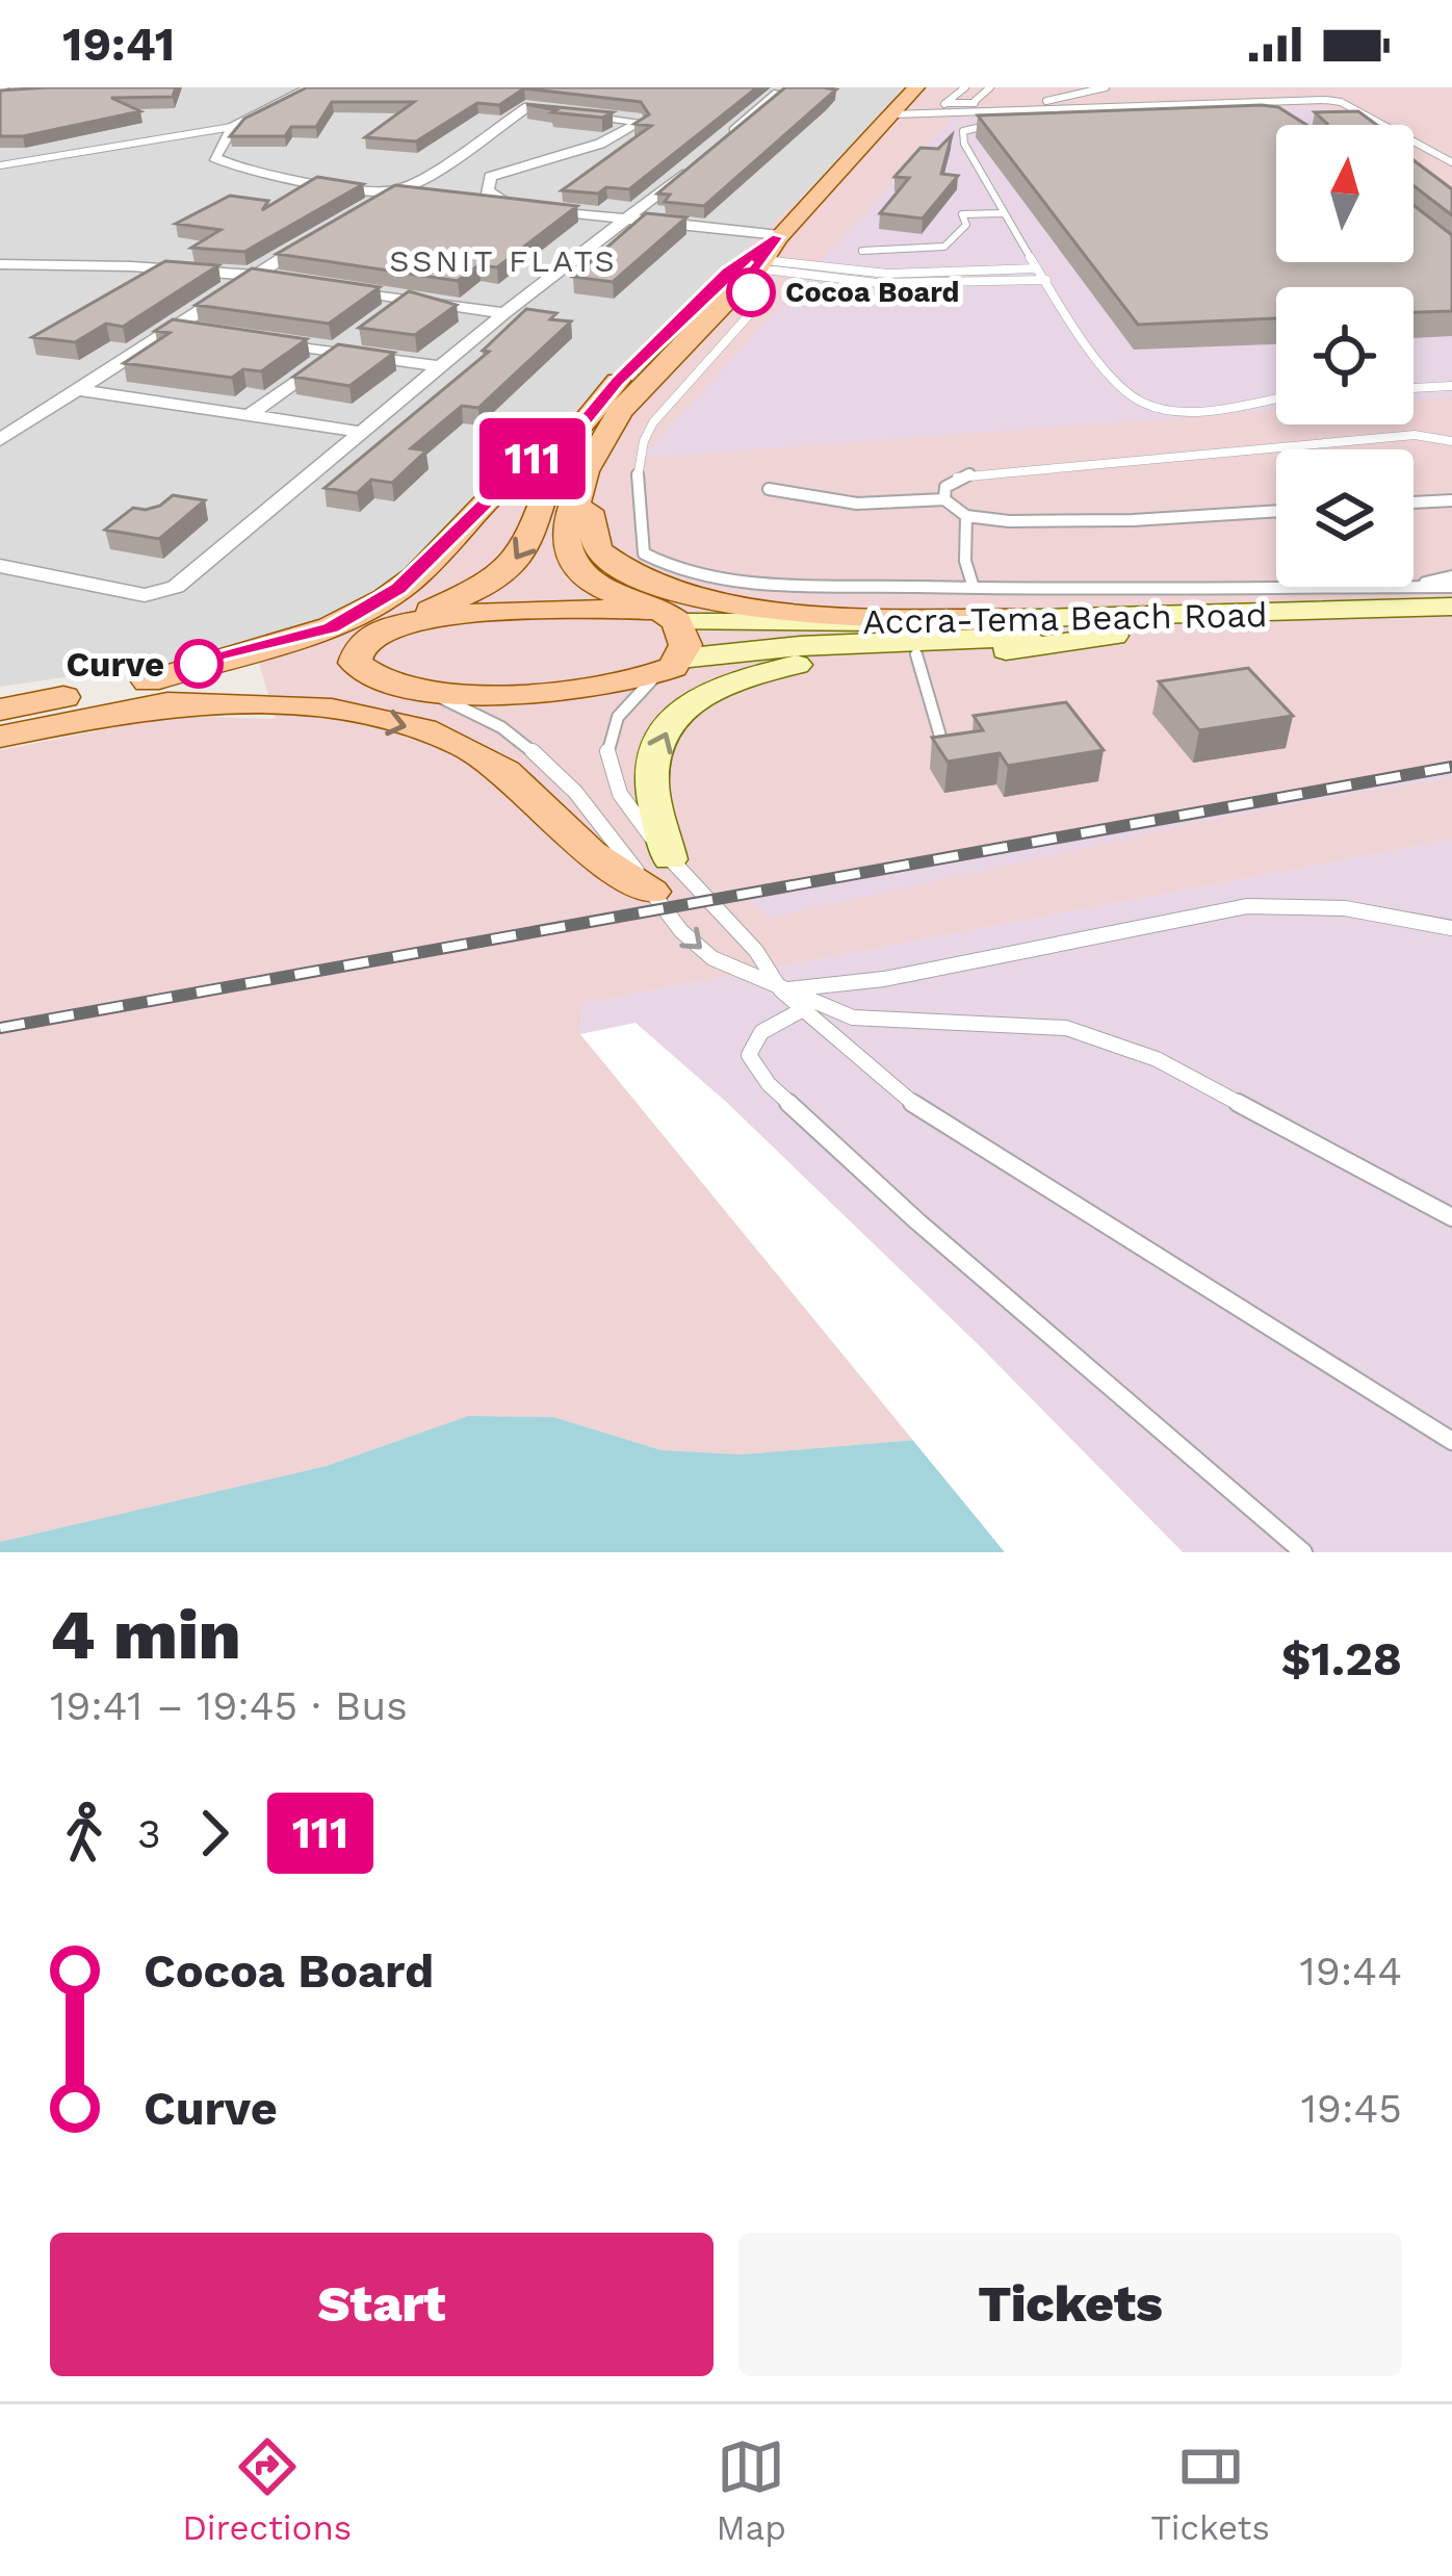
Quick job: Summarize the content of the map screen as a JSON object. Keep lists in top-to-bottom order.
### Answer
{
  "streets": {
    "main road": ["Accra-Tema Beach Road"]
  },
  "districts": ["SSNIT FLATS"],
  "places": ["Cocoa Board", "Curve"],
  "lines": ["bus line 111"],
  "north": "top",
  "page": {
    "status": "19:41",
    "on_map": "111",
    "heading": ["4 min", "19:41 – 19:45 · Bus", "$1.28"],
    "legs": ["3", "111"],
    "list": [
      {
        "name": "Cocoa Board",
        "value": "19:44"
      },
      {
        "name": "Curve",
        "value": "19:45"
      }
    ],
    "buttons": ["Start", "Tickets"],
    "tabs": ["Directions", "Map", "Tickets"]
  }
}
